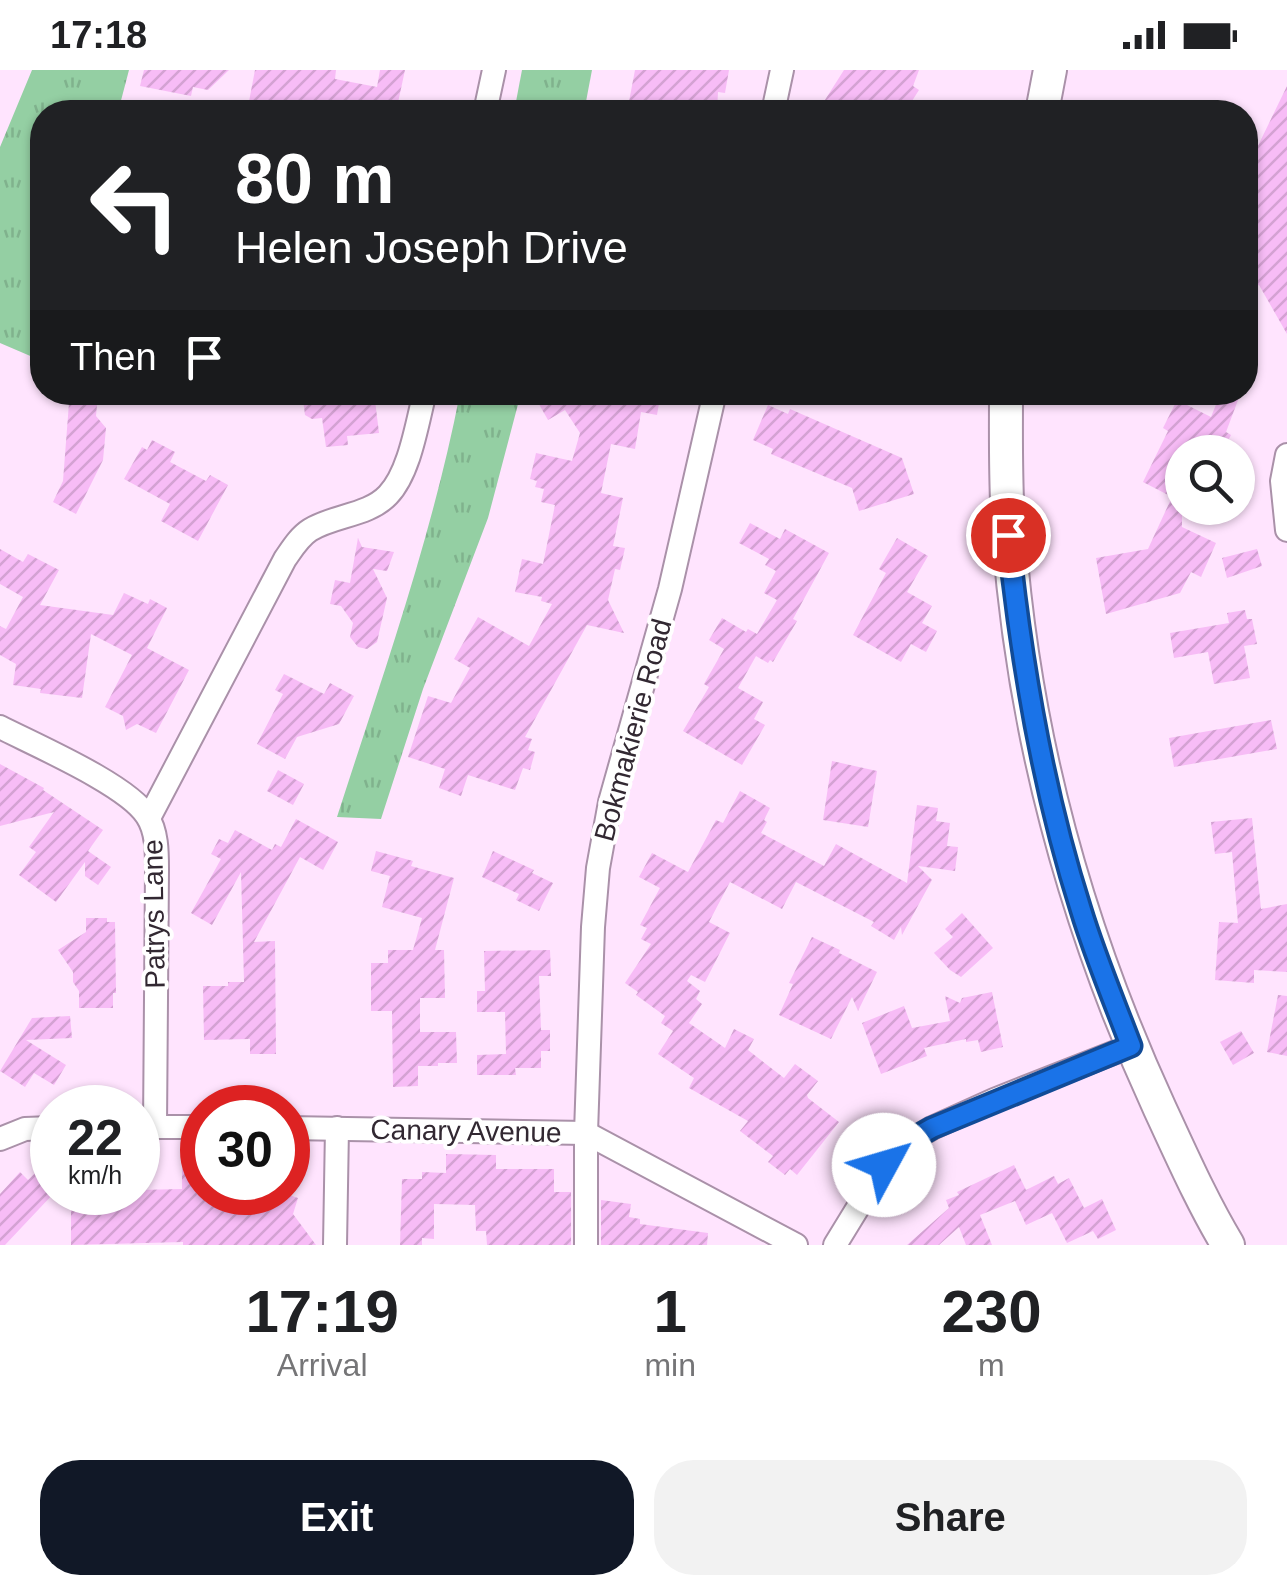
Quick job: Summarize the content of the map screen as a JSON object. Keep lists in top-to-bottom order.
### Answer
{
  "streets": {
    "street": ["Bokmakierie Road", "Patrys Lane", "Canary Avenue"]
  },
  "crossings": [
    ["Bokmakierie Road", "Canary Avenue"]
  ],
  "page": {
    "status": "17:18",
    "turn": ["80 m", "Helen Joseph Drive"],
    "then": "Then",
    "speed": "22 km/h",
    "limit": "30",
    "eta": [
      "17:19",
      "Arrival",
      "1",
      "min",
      "230",
      "m"
    ],
    "buttons": ["Exit", "Share"]
  }
}
